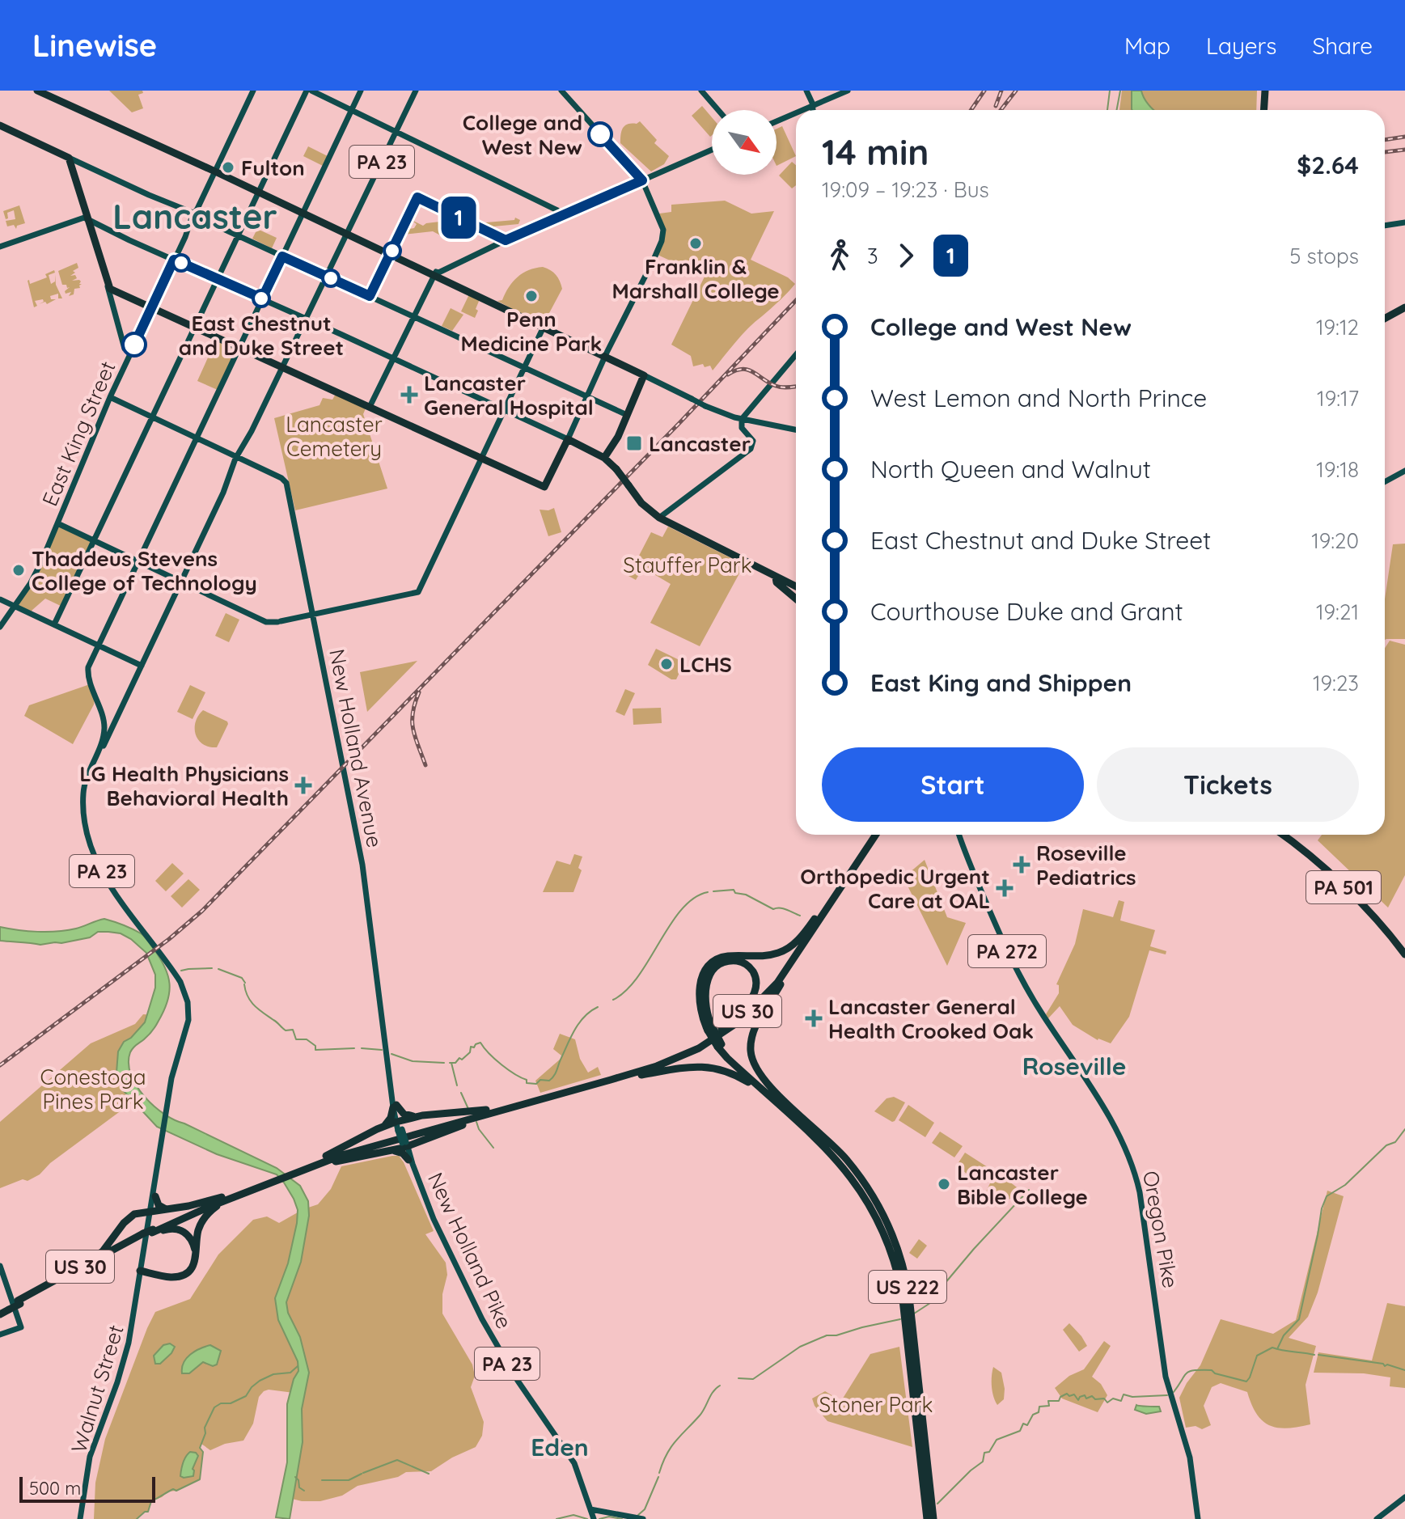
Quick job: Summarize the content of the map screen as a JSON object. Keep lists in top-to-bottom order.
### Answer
{
  "streets": {
    "highway": ["PA 501", "US 30", "US 222"],
    "main road": [
      "PA 23",
      "East King Street",
      "New Holland Avenue",
      "PA 272",
      "Oregon Pike",
      "New Holland Pike",
      "Walnut Street"
    ]
  },
  "crossings": [
    ["PA 23", "New Holland Avenue"],
    ["PA 23", "Walnut Street"],
    ["New Holland Avenue", "New Holland Pike"],
    ["US 30", "US 222"]
  ],
  "districts": ["Lancaster", "Roseville", "Eden"],
  "parks": [
    "Lancaster Cemetery",
    "Stauffer Park",
    "Conestoga Pines Park",
    "Stoner Park"
  ],
  "places": {
    "other": [
      "College and West New",
      "Fulton",
      "Franklin & Marshall College",
      "Penn Medicine Park",
      "East Chestnut and Duke Street",
      "Thaddeus Stevens College of Technology",
      "LCHS",
      "Lancaster Bible College"
    ],
    "health": [
      "Lancaster General Hospital",
      "LG Health Physicians Behavioral Health",
      "Roseville Pediatrics",
      "Orthopedic Urgent Care at OAL",
      "Lancaster General Health Crooked Oak"
    ],
    "transit": ["Lancaster"]
  },
  "lines": ["bus line 1"],
  "scale_bar": "500 m",
  "north": "bottom right",
  "page": {
    "header": "Linewise",
    "nav": ["Map", "Layers", "Share"],
    "on_map": "1",
    "heading": ["14 min", "19:09 – 19:23 · Bus", "$2.64"],
    "legs": ["3", "1", "5 stops"],
    "list": [
      {
        "name": "College and West New",
        "value": "19:12"
      },
      {
        "name": "West Lemon and North Prince",
        "value": "19:17"
      },
      {
        "name": "North Queen and Walnut",
        "value": "19:18"
      },
      {
        "name": "East Chestnut and Duke Street",
        "value": "19:20"
      },
      {
        "name": "Courthouse Duke and Grant",
        "value": "19:21"
      },
      {
        "name": "East King and Shippen",
        "value": "19:23"
      }
    ],
    "buttons": ["Start", "Tickets"],
    "scale": "500 m"
  }
}
